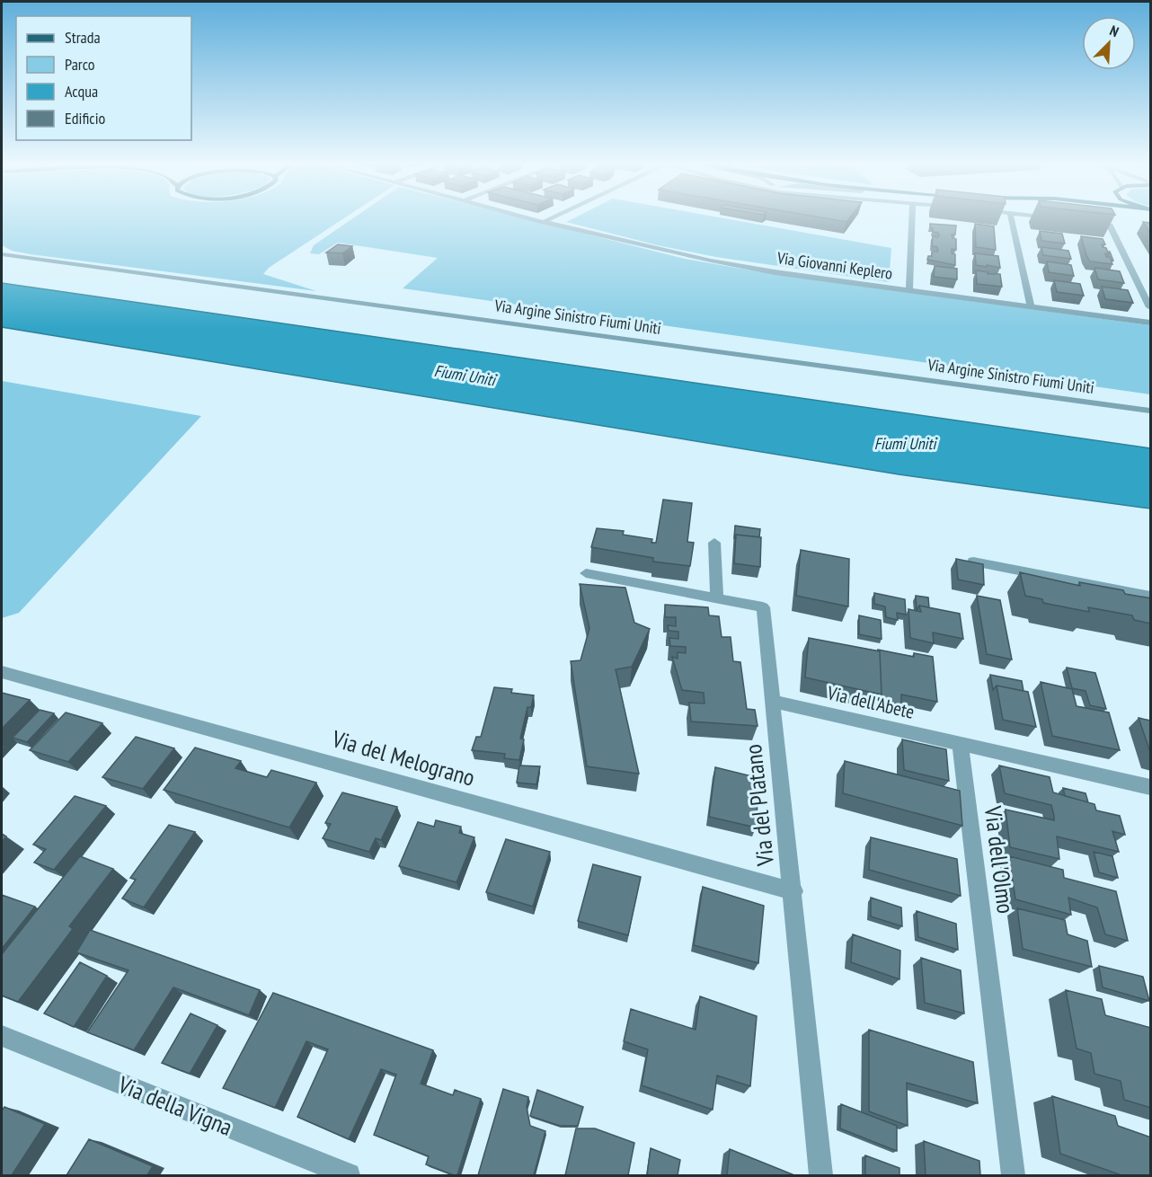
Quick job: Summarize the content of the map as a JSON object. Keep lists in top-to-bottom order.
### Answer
{
  "streets": {
    "street": [
      "Via Giovanni Keplero",
      "Via Argine Sinistro Fiumi Uniti",
      "Via dell'Abete",
      "Via del Melograno",
      "Via del Platano",
      "Via dell'Olmo",
      "Via della Vigna"
    ]
  },
  "crossings": [
    ["Via dell'Abete", "Via del Platano"],
    ["Via dell'Abete", "Via dell'Olmo"],
    ["Via del Melograno", "Via del Platano"]
  ],
  "water": ["Fiumi Uniti"],
  "legend": [
    "Strada",
    "Parco",
    "Acqua",
    "Edificio"
  ],
  "north": "top right"
}
